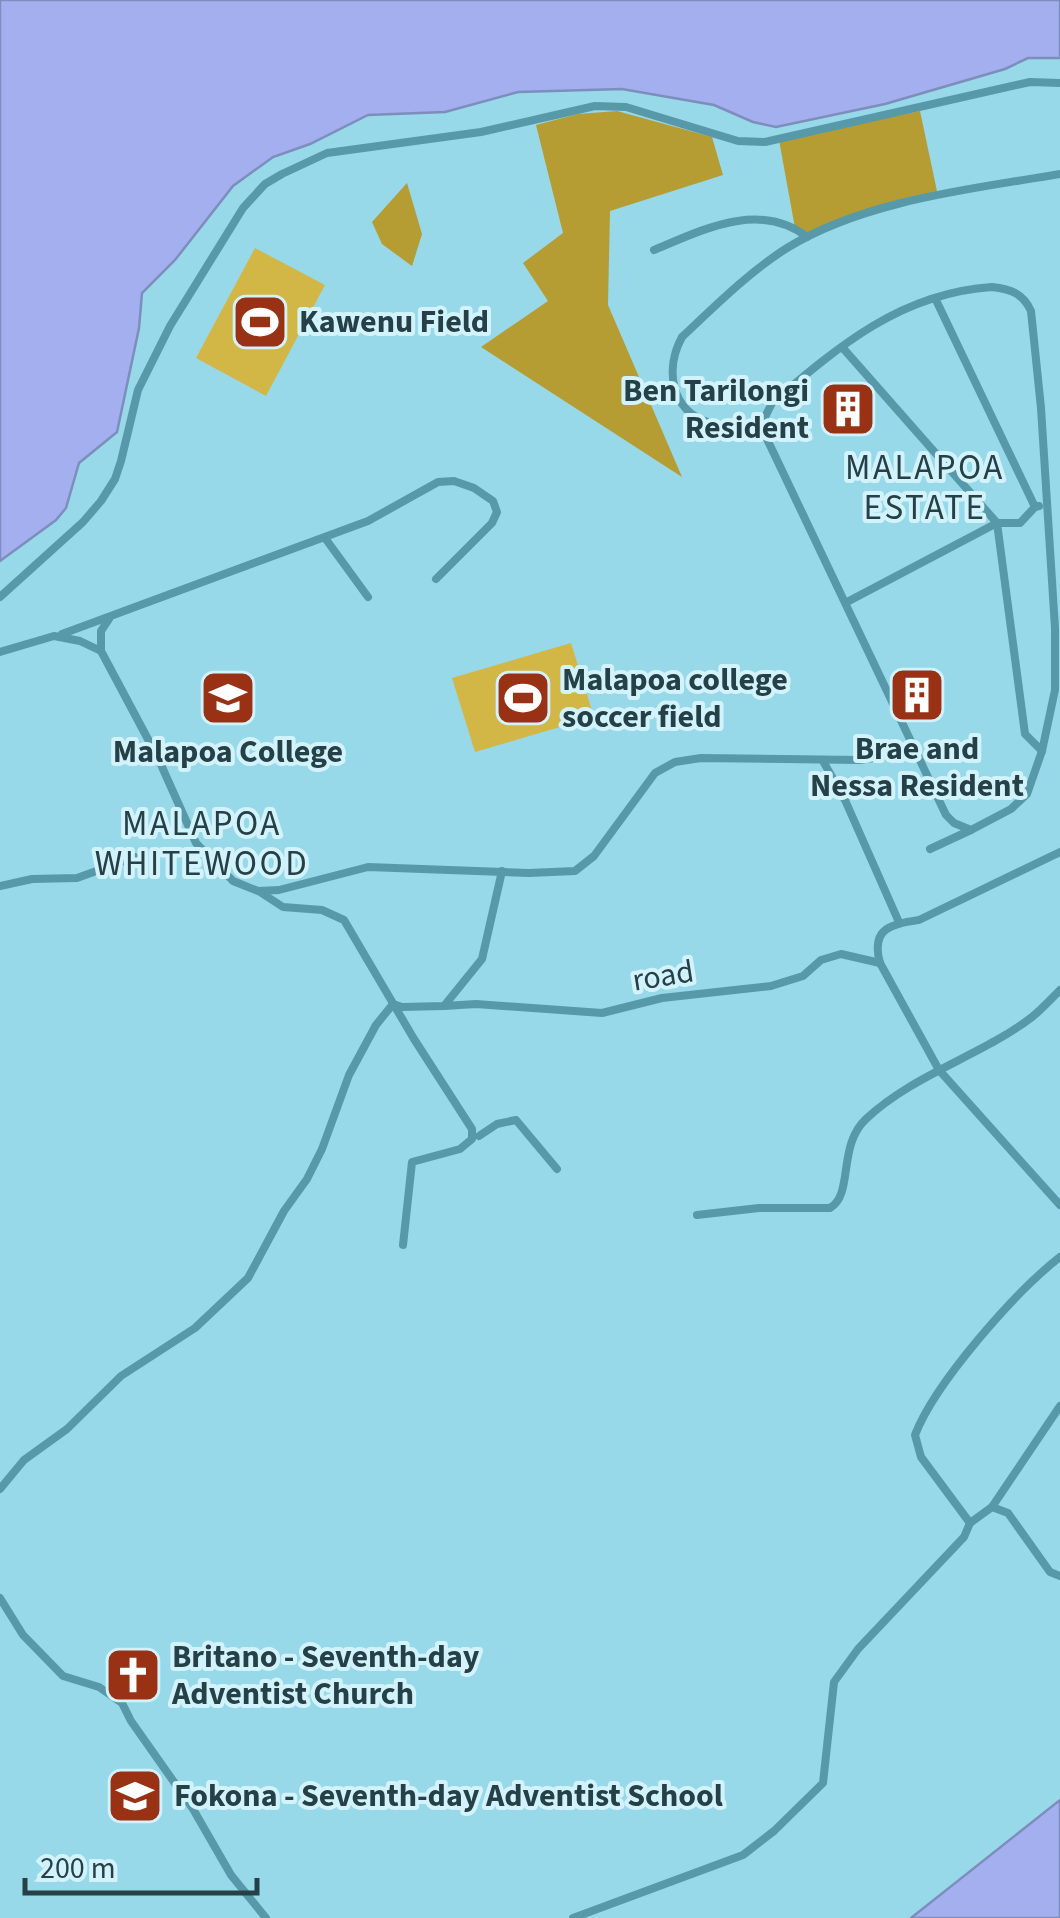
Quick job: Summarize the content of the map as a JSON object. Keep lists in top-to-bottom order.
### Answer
{
  "streets": {
    "street": ["road"]
  },
  "districts": ["MALAPOA ESTATE", "MALAPOA WHITEWOOD"],
  "places": {
    "sports": ["Kawenu Field", "Malapoa college soccer field"],
    "building": ["Ben Tarilongi Resident", "Brae and Nessa Resident"],
    "school or university": ["Malapoa College", "Fokona - Seventh-day Adventist School"],
    "church": ["Britano - Seventh-day Adventist Church"]
  },
  "scale_bar": "200 m"
}
